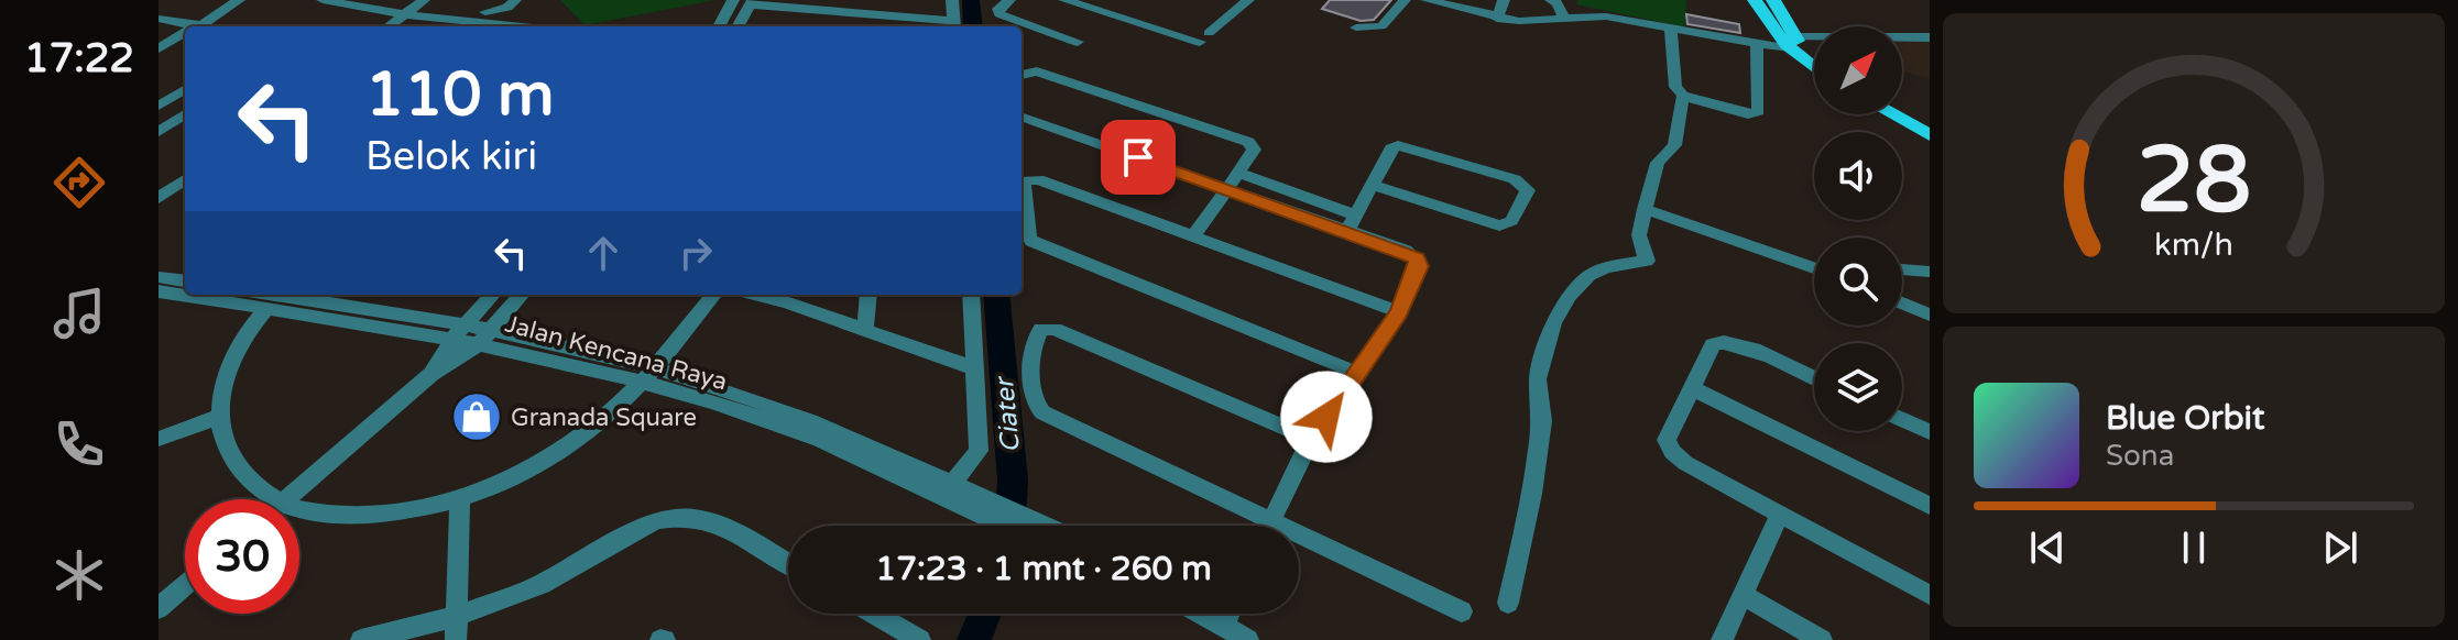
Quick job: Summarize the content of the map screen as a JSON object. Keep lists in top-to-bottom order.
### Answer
{
  "streets": {
    "street": ["Jalan Kencana Raya"]
  },
  "water": ["Ciater"],
  "places": {
    "shop": ["Granada Square"]
  },
  "north": "top right",
  "page": {
    "tabs": "17:22",
    "turn": ["110 m", "Belok kiri"],
    "song": ["Blue Orbit", "Sona"],
    "limit": "30",
    "trip": "17:23 · 1 mnt · 260 m",
    "gauge": ["28", "km/h"]
  }
}
